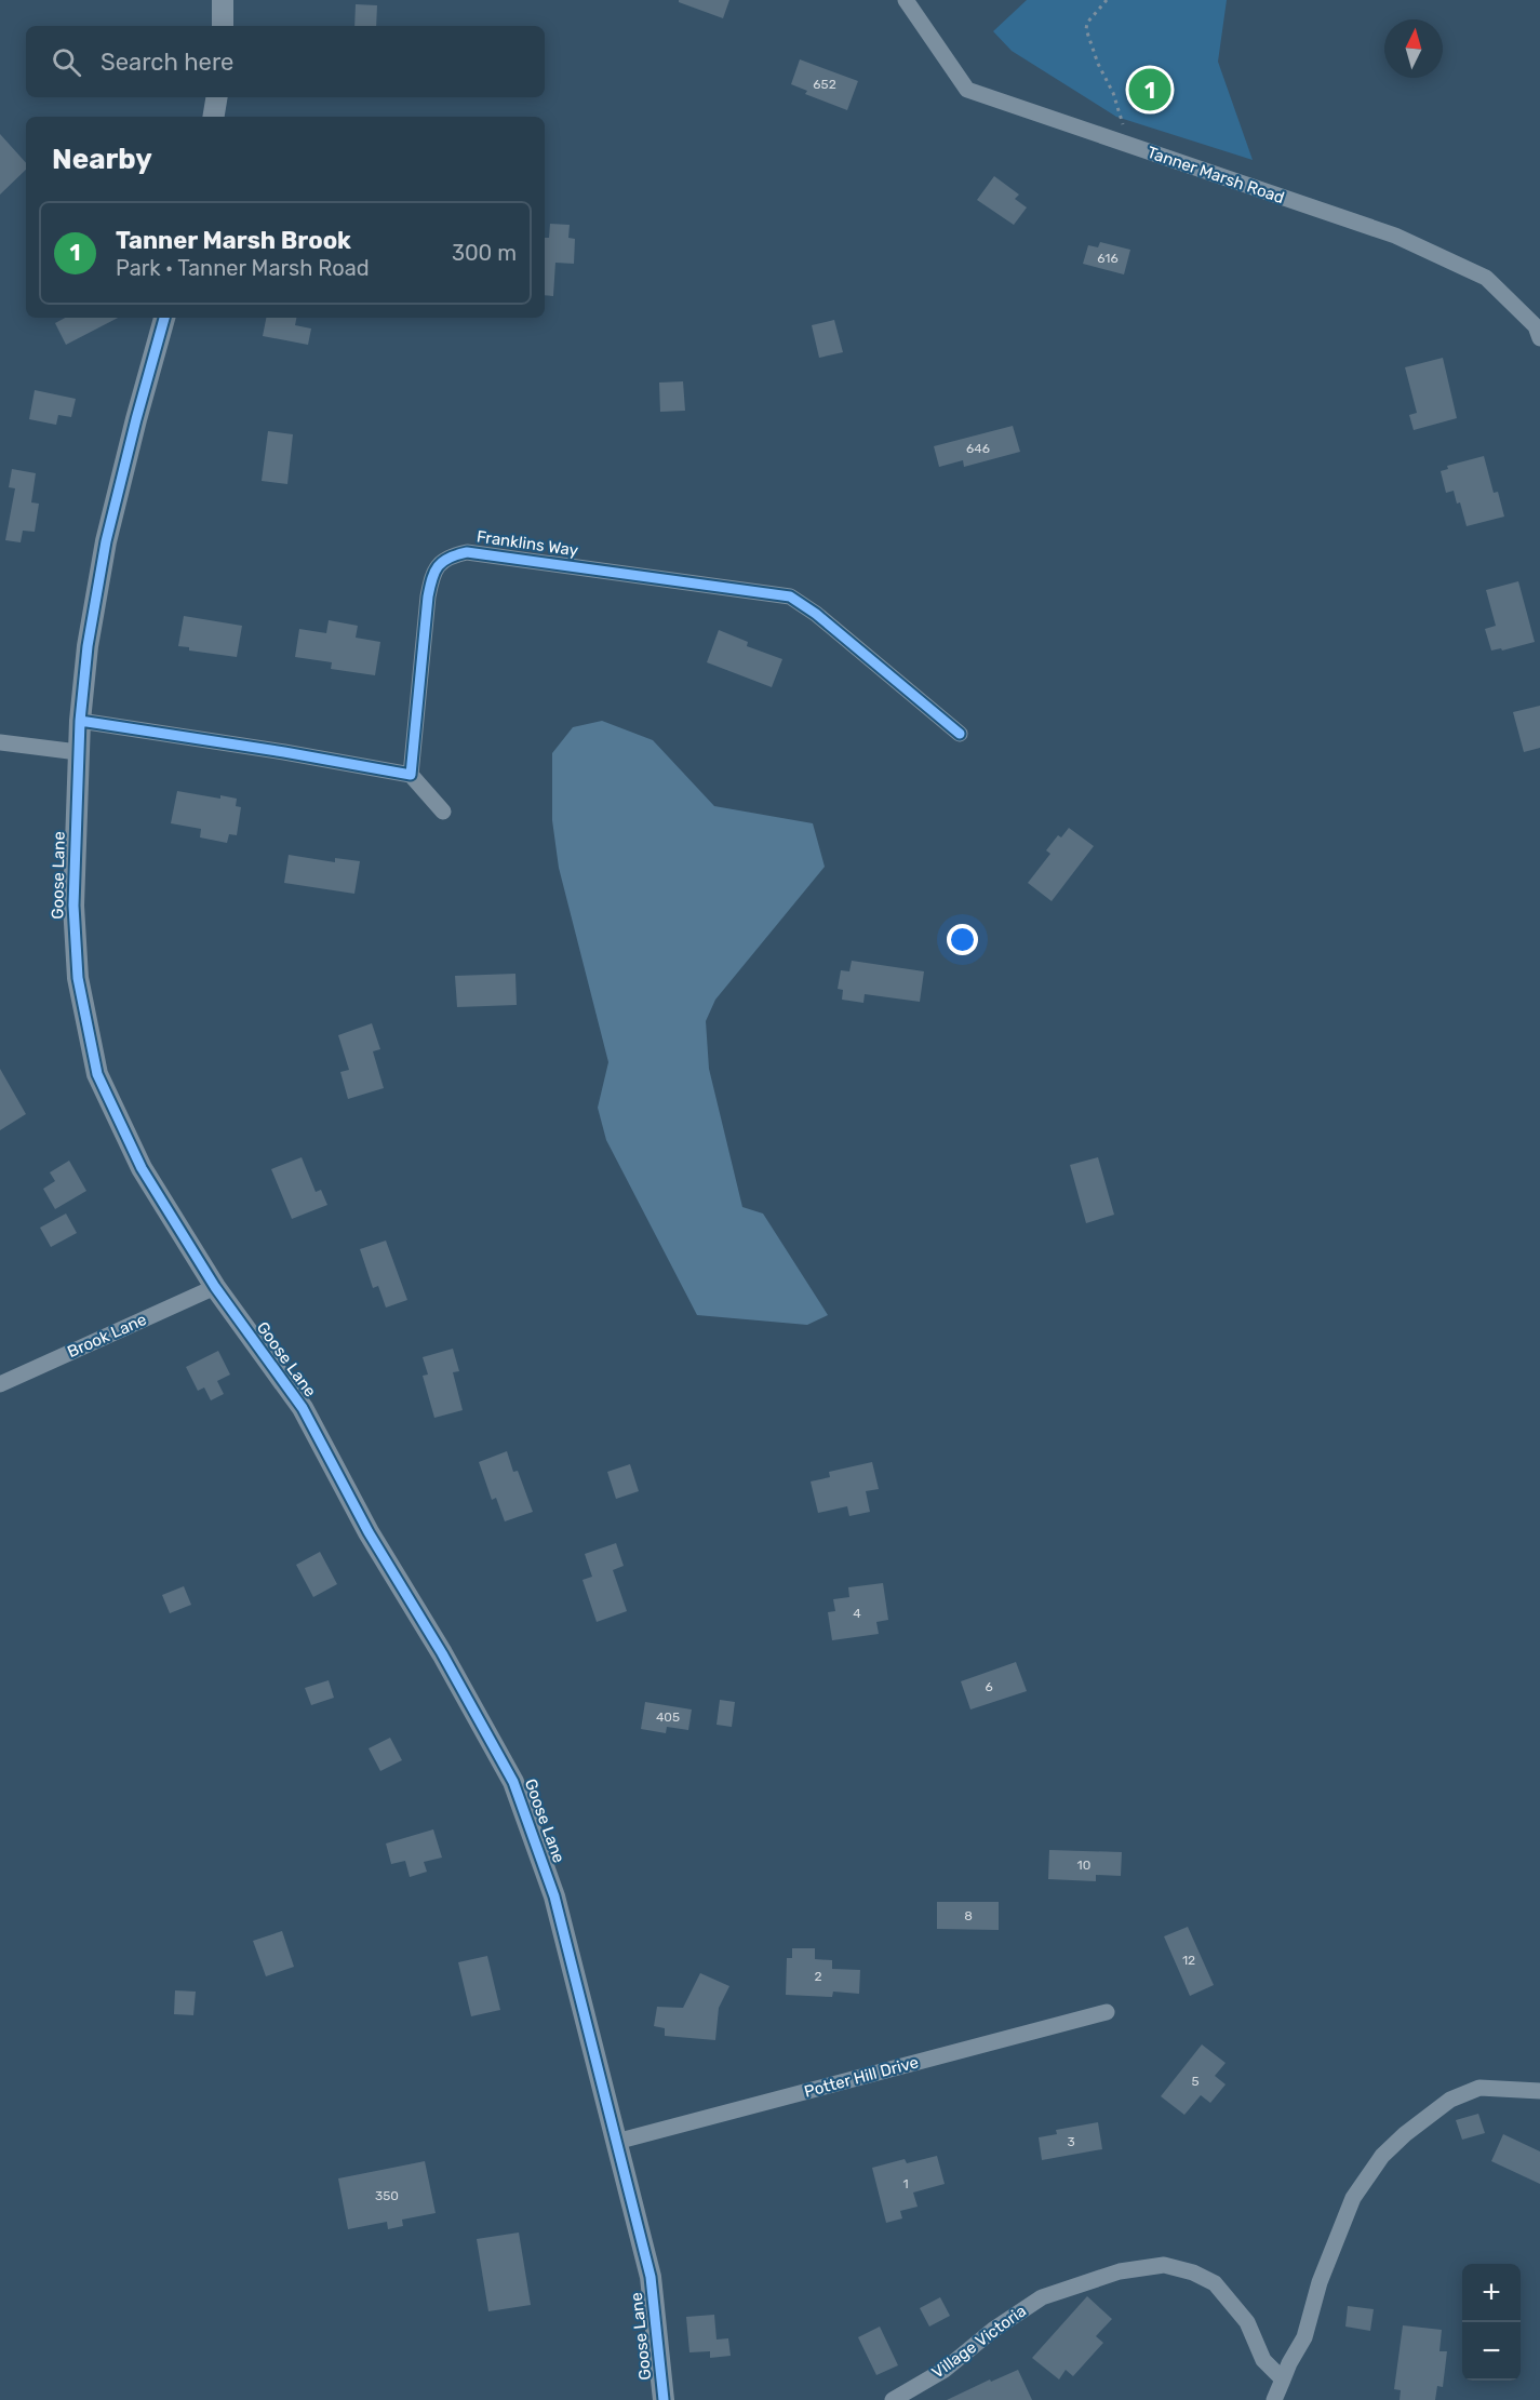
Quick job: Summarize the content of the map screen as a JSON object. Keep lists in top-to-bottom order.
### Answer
{
  "streets": {
    "street": [
      "Tanner Marsh Road",
      "Franklins Way",
      "Goose Lane",
      "Brook Lane",
      "Potter Hill Drive",
      "Village Victoria"
    ]
  },
  "crossings": [
    ["Goose Lane", "Brook Lane"],
    ["Goose Lane", "Potter Hill Drive"]
  ],
  "house_numbers": [
    "652",
    "616",
    "646",
    "4",
    "6",
    "405",
    "10",
    "8",
    "12",
    "2",
    "5",
    "3",
    "1",
    "350"
  ],
  "north": "top",
  "page": {
    "search": "Search here",
    "pins": "1",
    "heading": "Nearby",
    "list": [
      {
        "mark": "1",
        "name": "Tanner Marsh Brook",
        "note": "Park · Tanner Marsh Road",
        "value": "300 m"
      }
    ],
    "map_buttons": ["+", "−"]
  }
}
